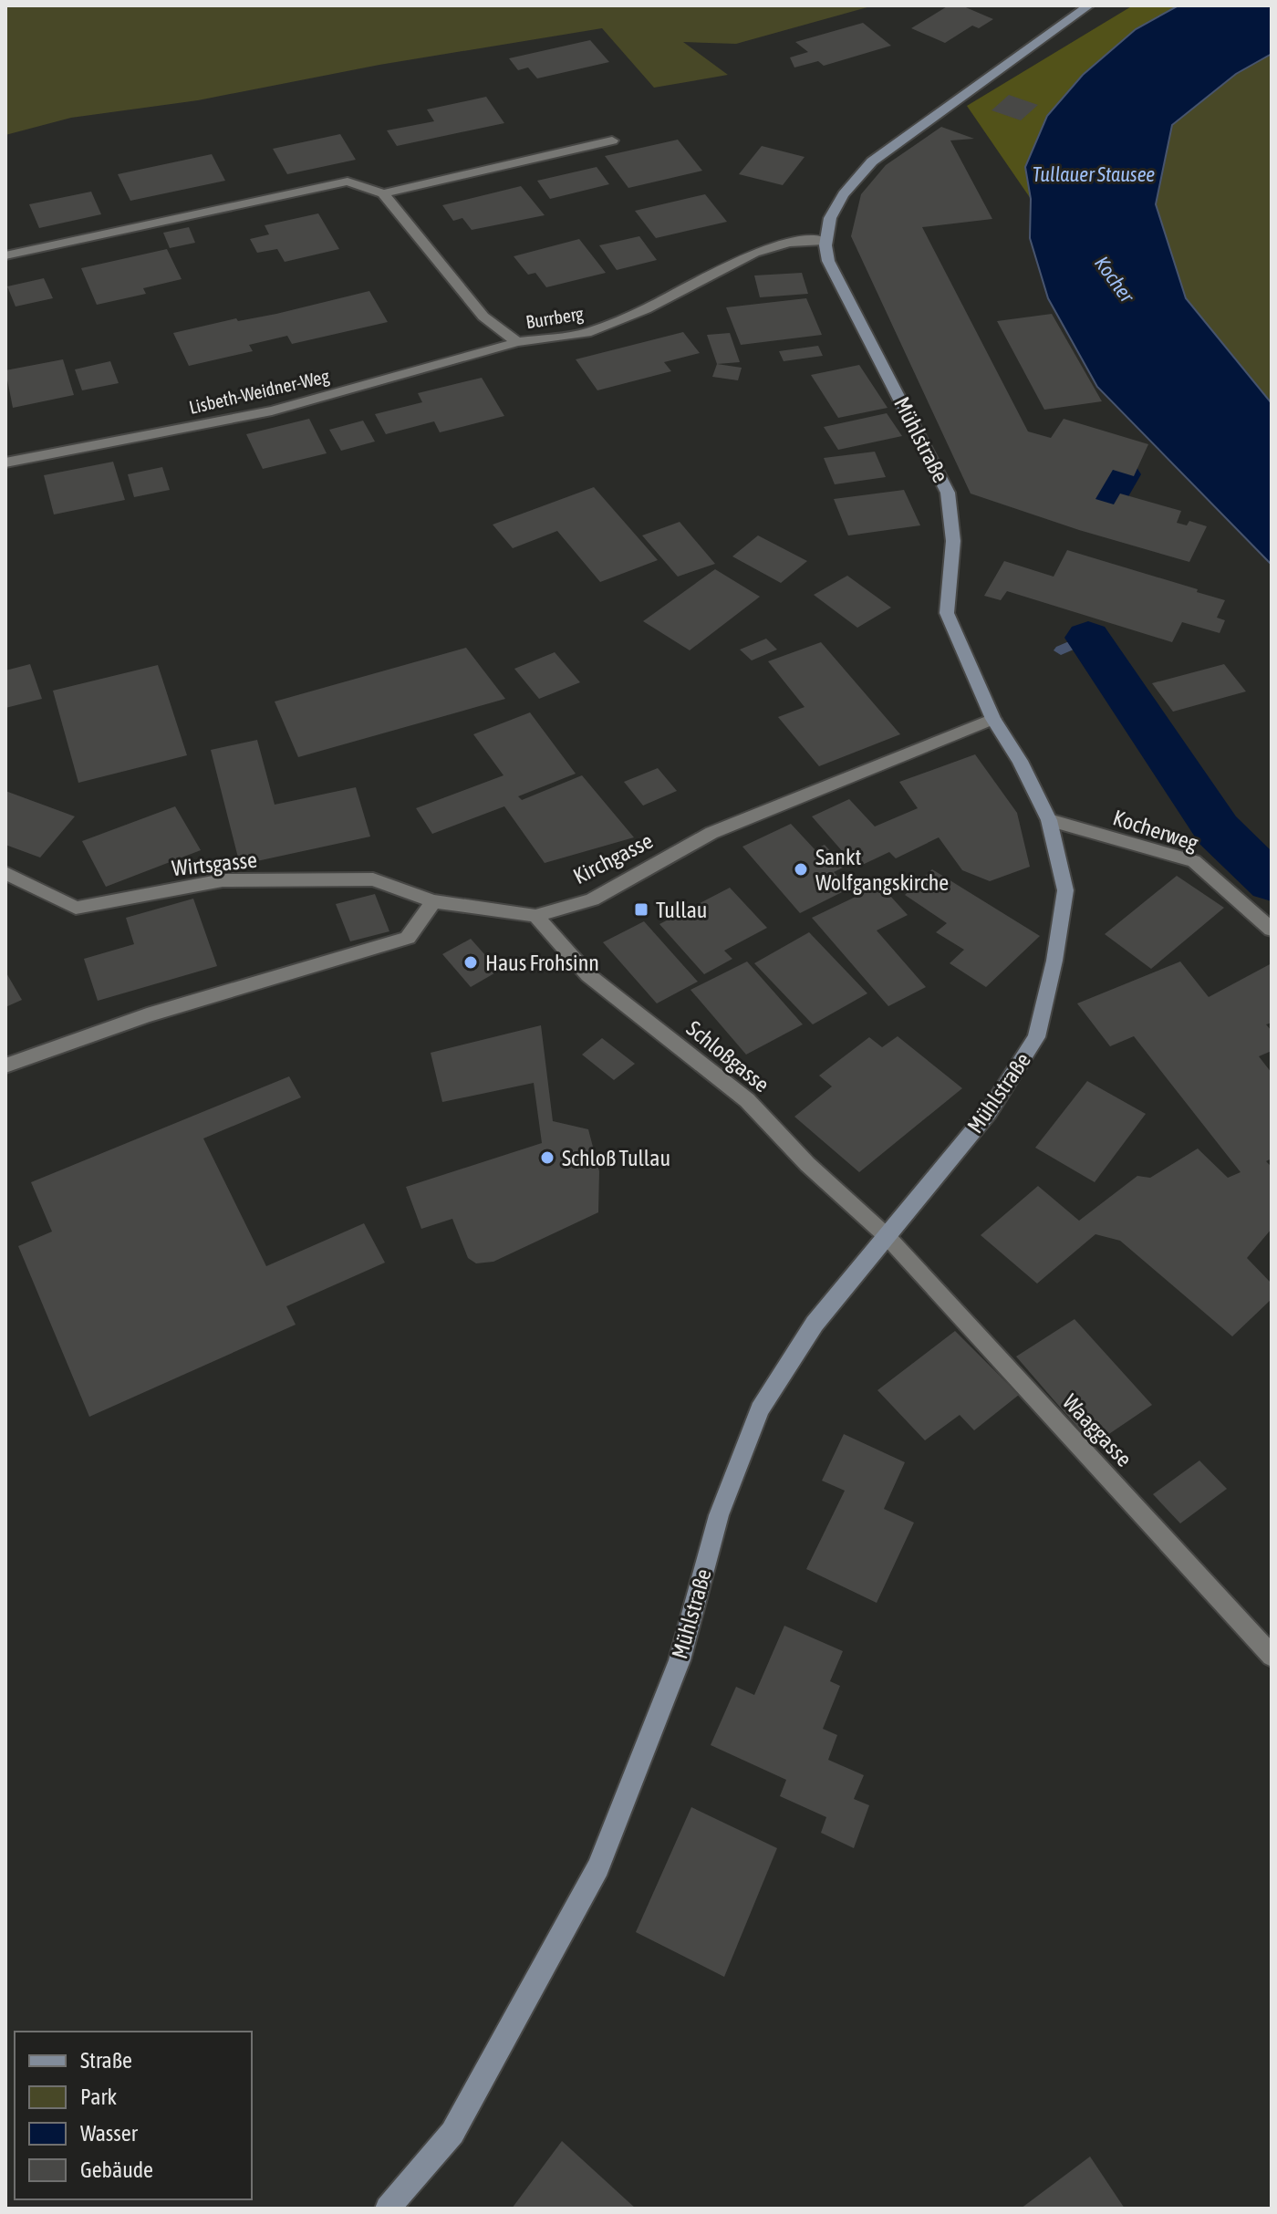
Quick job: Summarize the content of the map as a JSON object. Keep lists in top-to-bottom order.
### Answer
{
  "streets": {
    "street": [
      "Burrberg",
      "Lisbeth-Weidner-Weg",
      "Mühlstraße",
      "Kocherweg",
      "Kirchgasse",
      "Wirtsgasse",
      "Schloßgasse",
      "Waaggasse"
    ]
  },
  "crossings": [
    ["Burrberg", "Lisbeth-Weidner-Weg"],
    ["Burrberg", "Mühlstraße"],
    ["Mühlstraße", "Kocherweg"],
    ["Mühlstraße", "Kirchgasse"],
    ["Mühlstraße", "Schloßgasse"],
    ["Mühlstraße", "Waaggasse"],
    ["Kirchgasse", "Wirtsgasse"],
    ["Kirchgasse", "Schloßgasse"],
    ["Schloßgasse", "Waaggasse"]
  ],
  "water": ["Tullauer Stausee", "Kocher"],
  "places": {
    "other": ["Sankt Wolfgangskirche", "Haus Frohsinn", "Schloß Tullau"],
    "transit": ["Tullau"]
  },
  "legend": [
    "Straße",
    "Park",
    "Wasser",
    "Gebäude"
  ]
}
